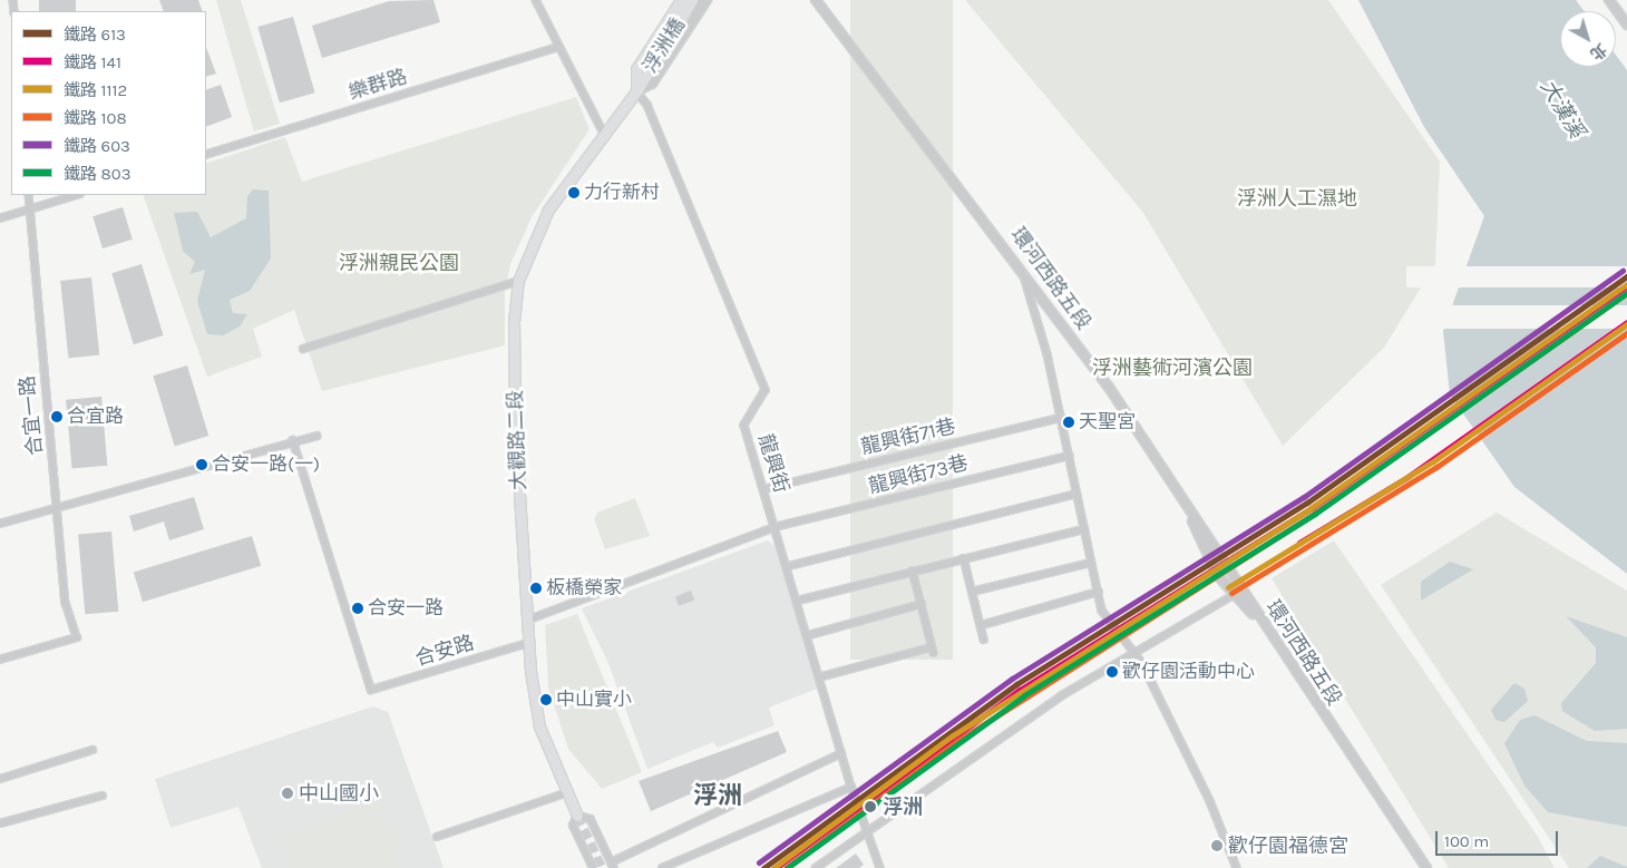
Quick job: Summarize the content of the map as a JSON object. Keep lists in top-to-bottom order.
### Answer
{
  "streets": {
    "main road": ["浮洲橋", "大觀路二段"],
    "street": [
      "樂群路",
      "環河西路五段",
      "合宜一路",
      "龍興街71巷",
      "龍興街",
      "龍興街73巷",
      "合安路"
    ]
  },
  "crossings": [
    ["浮洲橋", "大觀路二段"],
    ["浮洲橋", "龍興街"],
    ["龍興街71巷", "龍興街"],
    ["大觀路二段", "龍興街"],
    ["大觀路二段", "龍興街73巷"],
    ["大觀路二段", "合安路"],
    ["龍興街", "龍興街73巷"]
  ],
  "districts": ["浮洲"],
  "water": ["大漢溪"],
  "parks": ["浮洲人工濕地", "浮洲親民公園", "浮洲藝術河濱公園"],
  "places": [
    "力行新村",
    "合宜路",
    "天聖宮",
    "合安一路(一)",
    "板橋榮家",
    "合安一路",
    "歡仔園活動中心",
    "中山實小",
    "中山國小",
    "浮洲",
    "歡仔園福德宮"
  ],
  "lines": [
    "rail line 603",
    "rail line 613",
    "rail line 1112",
    "rail line 141",
    "rail line 108",
    "rail line 803"
  ],
  "legend": [
    "鐵路 613",
    "鐵路 141",
    "鐵路 1112",
    "鐵路 108",
    "鐵路 603",
    "鐵路 803"
  ],
  "scale_bar": "100 m",
  "north": "bottom right"
}
